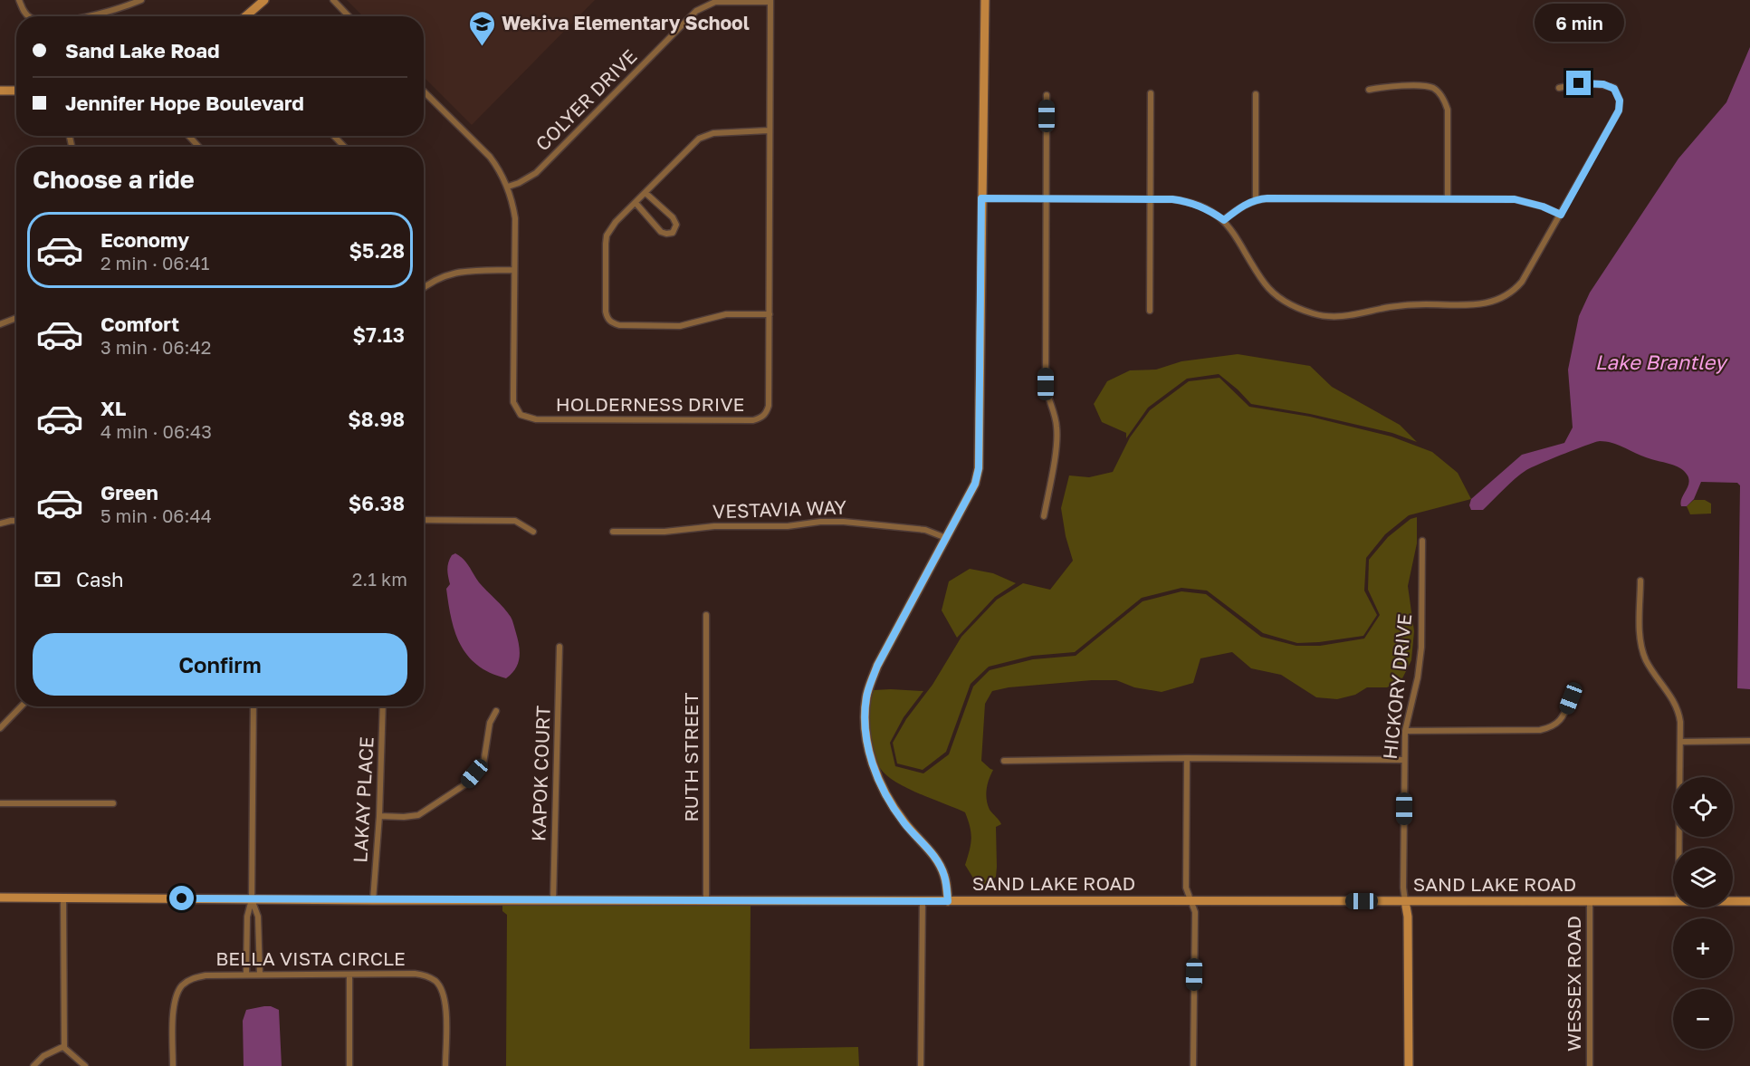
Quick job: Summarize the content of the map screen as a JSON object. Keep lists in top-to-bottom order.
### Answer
{
  "streets": {
    "street": [
      "COLYER DRIVE",
      "HOLDERNESS DRIVE",
      "VESTAVIA WAY",
      "HICKORY DRIVE",
      "RUTH STREET",
      "KAPOK COURT",
      "LAKAY PLACE",
      "SAND LAKE ROAD",
      "BELLA VISTA CIRCLE",
      "WESSEX ROAD"
    ]
  },
  "crossings": [
    ["COLYER DRIVE", "HOLDERNESS DRIVE"],
    ["HICKORY DRIVE", "SAND LAKE ROAD"],
    ["RUTH STREET", "SAND LAKE ROAD"],
    ["KAPOK COURT", "SAND LAKE ROAD"],
    ["LAKAY PLACE", "SAND LAKE ROAD"],
    ["SAND LAKE ROAD", "WESSEX ROAD"]
  ],
  "water": ["Lake Brantley"],
  "places": {
    "school or university": ["Wekiva Elementary School"]
  },
  "page": {
    "bubble": "6 min",
    "banner": ["Sand Lake Road", "Jennifer Hope Boulevard"],
    "heading": "Choose a ride",
    "list": [
      {
        "name": "Economy",
        "note": "2 min · 06:41",
        "value": "$5.28"
      },
      {
        "name": "Comfort",
        "note": "3 min · 06:42",
        "value": "$7.13"
      },
      {
        "name": "XL",
        "note": "4 min · 06:43",
        "value": "$8.98"
      },
      {
        "name": "Green",
        "note": "5 min · 06:44",
        "value": "$6.38"
      }
    ],
    "pay": ["Cash", "2.1 km"],
    "buttons": "Confirm",
    "map_buttons": ["+", "−"]
  }
}
